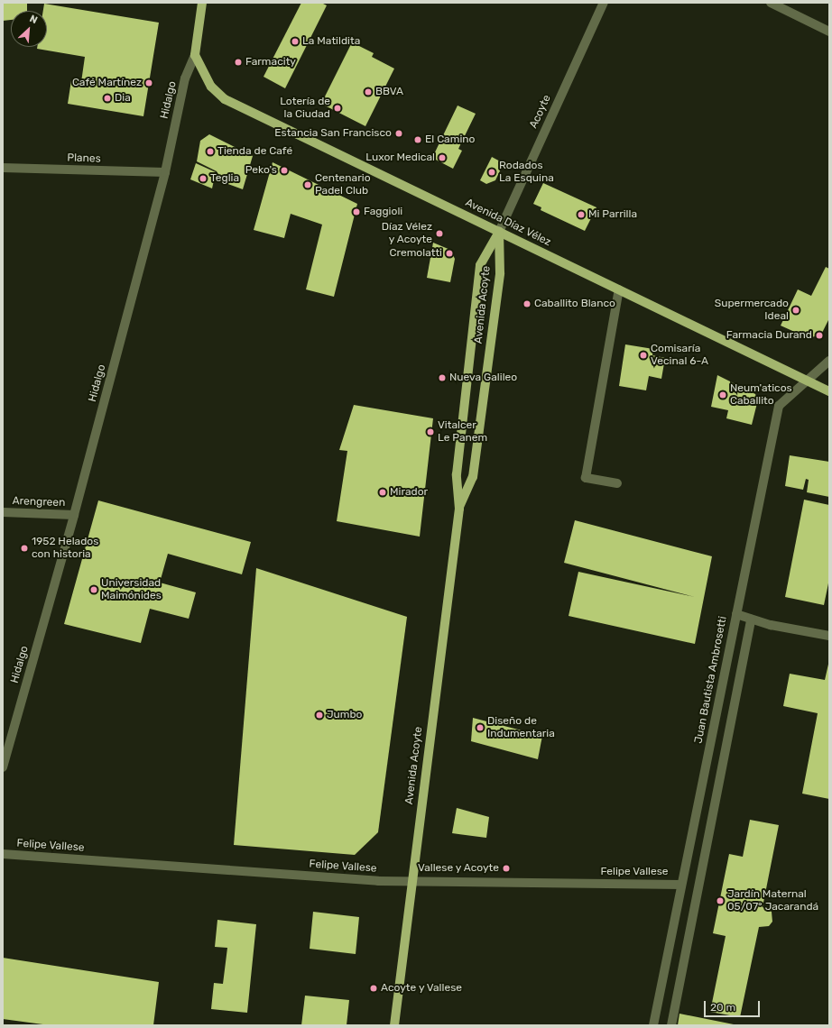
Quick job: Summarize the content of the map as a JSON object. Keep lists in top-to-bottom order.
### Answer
{
  "streets": {
    "main road": ["Hidalgo", "Avenida Díaz Vélez", "Avenida Acoyte"],
    "street": [
      "Acoyte",
      "Planes",
      "Arengreen",
      "Juan Bautista Ambrosetti",
      "Felipe Vallese"
    ]
  },
  "crossings": [
    ["Hidalgo", "Planes"],
    ["Hidalgo", "Avenida Díaz Vélez"],
    ["Hidalgo", "Arengreen"],
    ["Acoyte", "Avenida Díaz Vélez"],
    ["Acoyte", "Avenida Acoyte"],
    ["Avenida Díaz Vélez", "Avenida Acoyte"],
    ["Avenida Díaz Vélez", "Juan Bautista Ambrosetti"],
    ["Avenida Acoyte", "Felipe Vallese"],
    ["Juan Bautista Ambrosetti", "Felipe Vallese"]
  ],
  "places": [
    "La Matildita",
    "Farmacity",
    "Café Martínez",
    "BBVA",
    "Dia",
    "Lotería de la Ciudad",
    "Estancia San Francisco",
    "El Camino",
    "Tienda de Café",
    "Luxor Medical",
    "Peko's",
    "Rodados La Esquina",
    "Teglia",
    "Centenario Padel Club",
    "Faggioli",
    "Mi Parrilla",
    "Díaz Vélez y Acoyte",
    "Cremolatti",
    "Caballito Blanco",
    "Supermercado Ideal",
    "Farmacia Durand",
    "Comisaría Vecinal 6-A",
    "Nueva Galileo",
    "Neum'aticos Caballito",
    "Vitalcer Le Panem",
    "Mirador",
    "1952 Helados con historia",
    "Universidad Maimónides",
    "Jumbo",
    "Diseño de Indumentaria",
    "Vallese y Acoyte",
    "Jardín Maternal 05/07° Jacarandá",
    "Acoyte y Vallese"
  ],
  "scale_bar": "20 m",
  "north": "top right"
}
